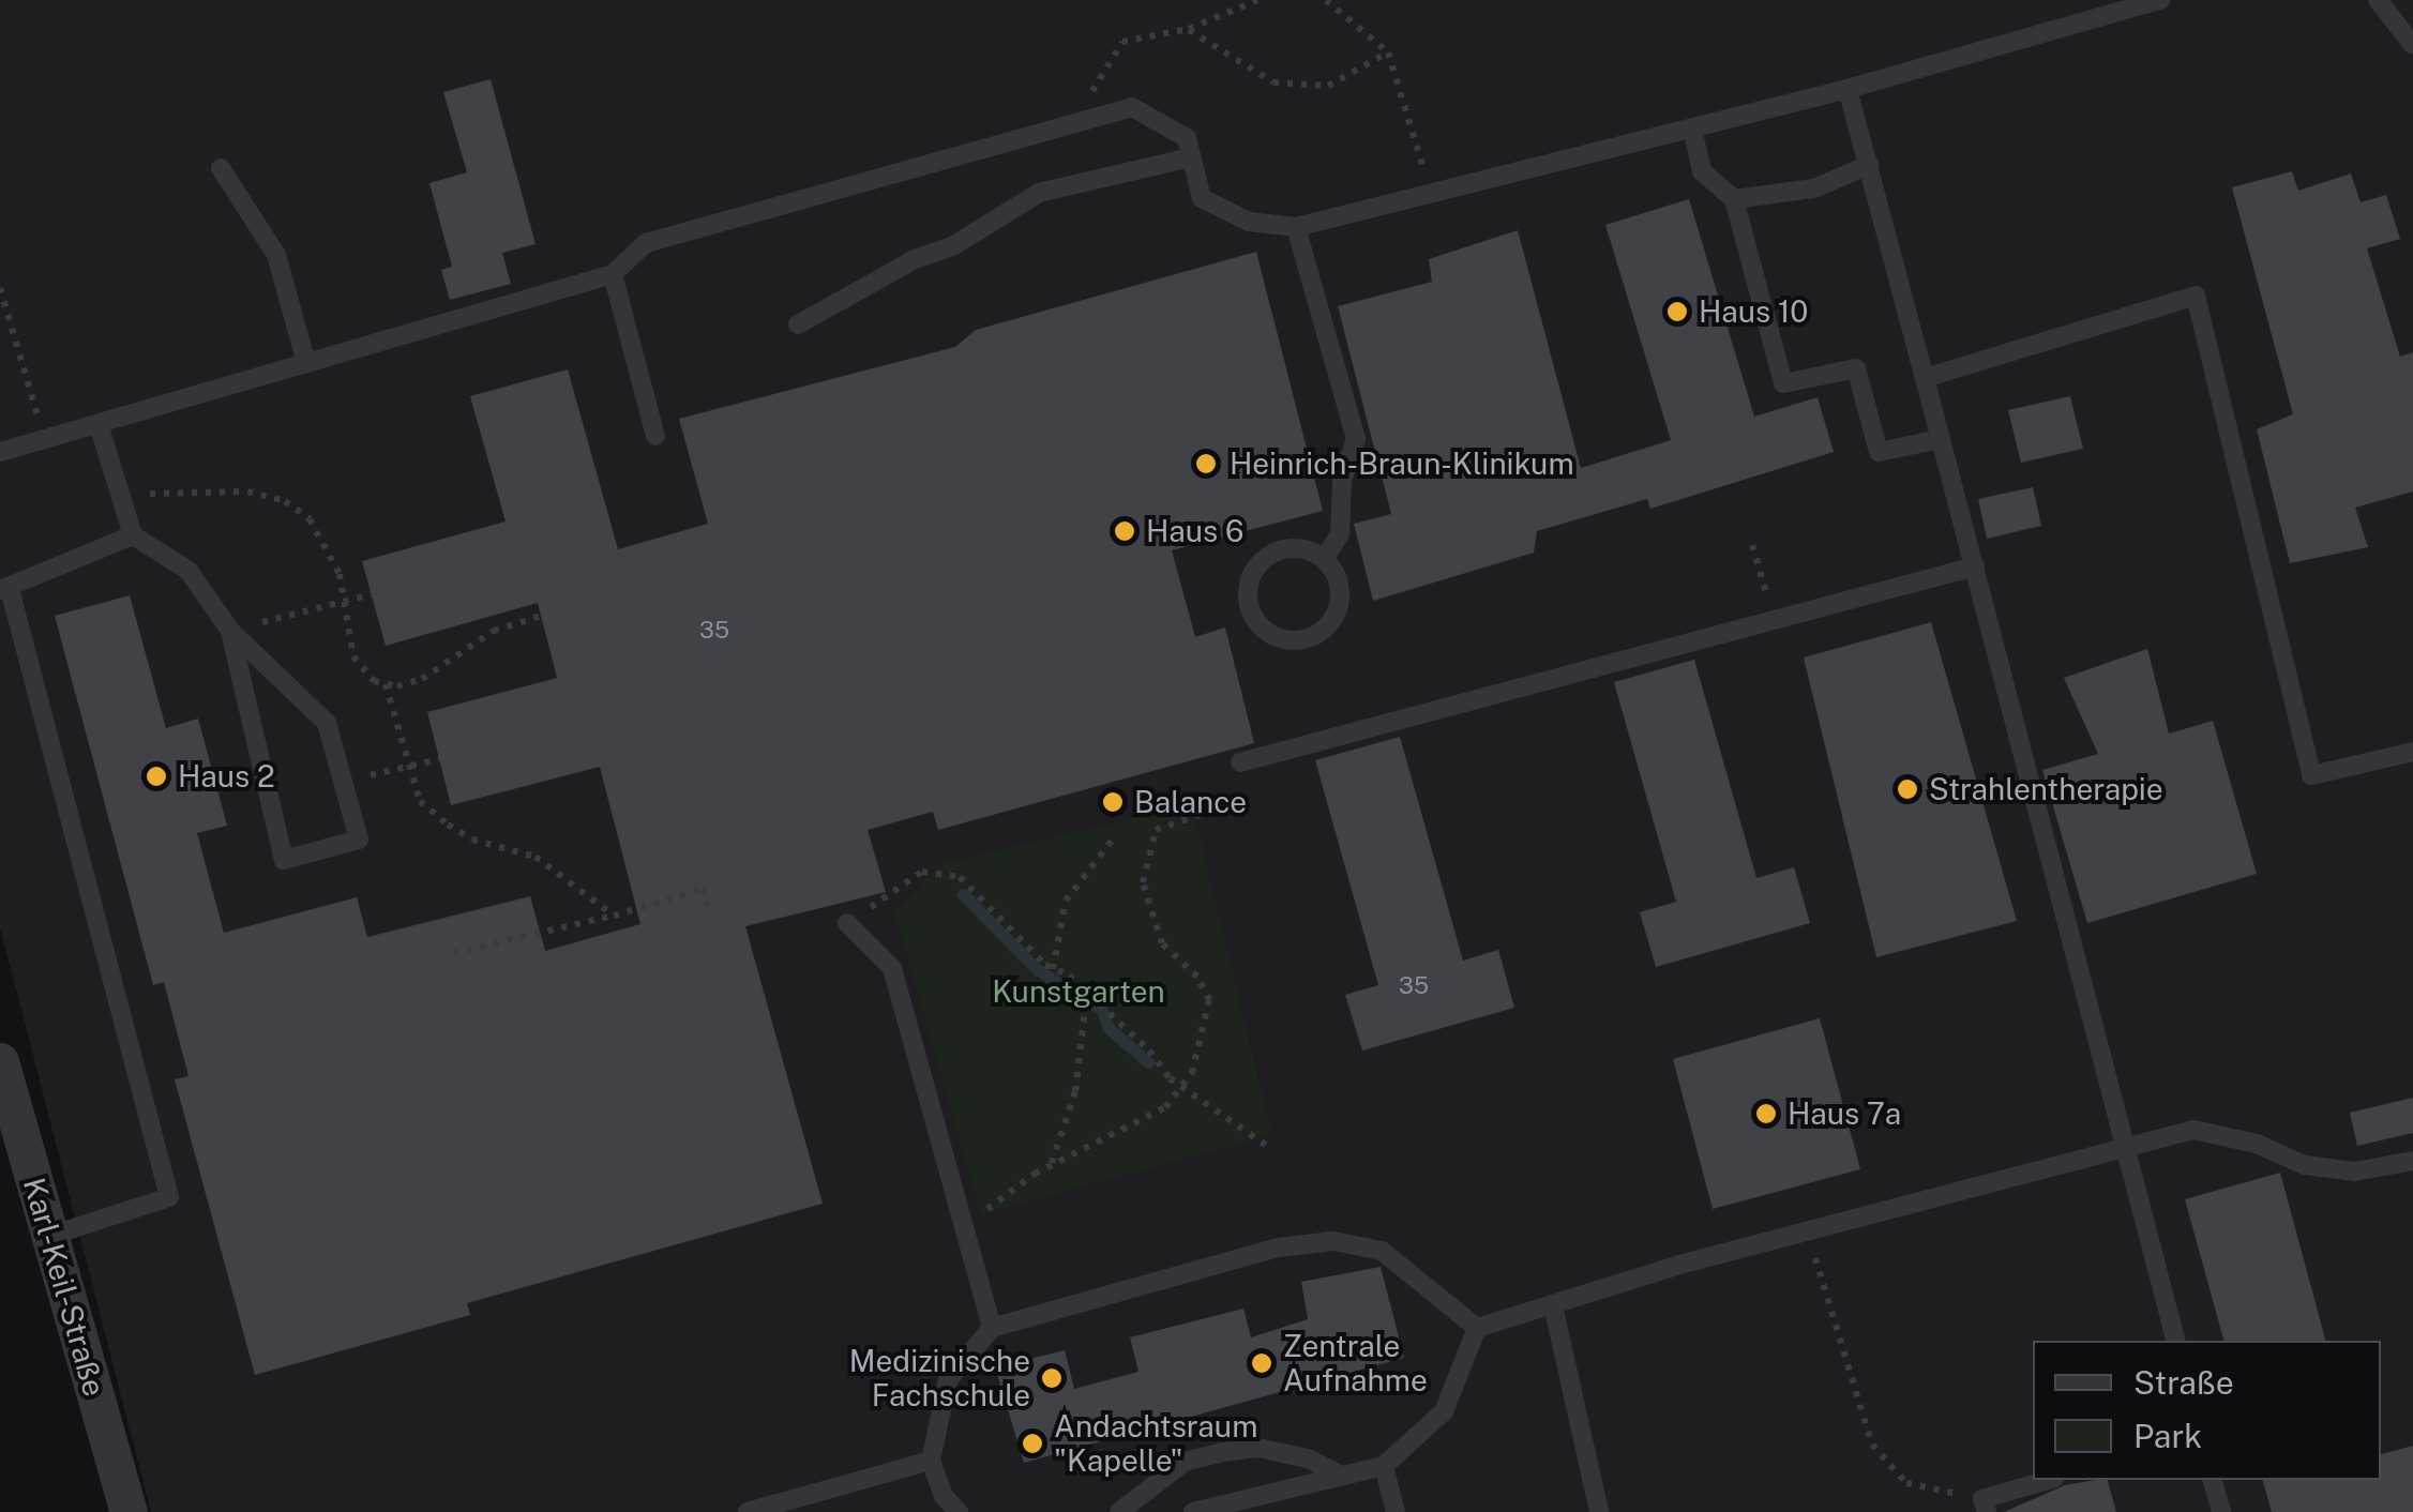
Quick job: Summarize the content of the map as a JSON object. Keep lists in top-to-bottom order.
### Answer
{
  "streets": {
    "street": ["Karl-Keil-Straße"]
  },
  "parks": ["Kunstgarten"],
  "places": [
    "Haus 10",
    "Heinrich-Braun-Klinikum",
    "Haus 6",
    "Haus 2",
    "Strahlentherapie",
    "Balance",
    "Haus 7a",
    "Zentrale Aufnahme",
    "Medizinische Fachschule",
    "Andachtsraum \"Kapelle\""
  ],
  "house_numbers": ["35", "35"],
  "legend": ["Straße", "Park"]
}
